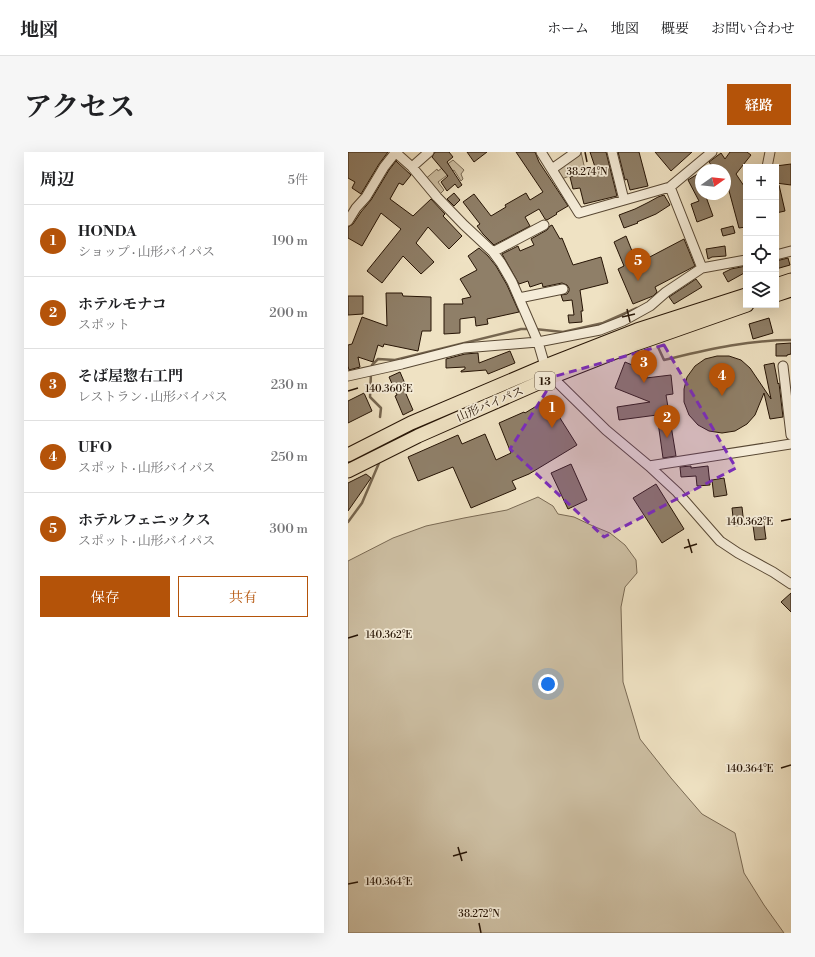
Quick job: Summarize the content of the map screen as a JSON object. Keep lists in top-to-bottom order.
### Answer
{
  "streets": {
    "highway": ["13", "山形バイパス"]
  },
  "north": "right",
  "page": {
    "header": "地図",
    "nav": [
      "ホーム",
      "地図",
      "概要",
      "お問い合わせ"
    ],
    "title": "アクセス",
    "buttons": [
      "経路",
      ["保存", "共有"]
    ],
    "heading": ["周辺", "5件"],
    "map_buttons": ["+", "−"],
    "list": [
      {
        "mark": "1",
        "name": "HONDA",
        "note": "ショップ · 山形バイパス",
        "value": "190 m"
      },
      {
        "mark": "2",
        "name": "ホテルモナコ",
        "note": "スポット",
        "value": "200 m"
      },
      {
        "mark": "3",
        "name": "そば屋惣右工門",
        "note": "レストラン · 山形バイパス",
        "value": "230 m"
      },
      {
        "mark": "4",
        "name": "UFO",
        "note": "スポット · 山形バイパス",
        "value": "250 m"
      },
      {
        "mark": "5",
        "name": "ホテルフェニックス",
        "note": "スポット · 山形バイパス",
        "value": "300 m"
      }
    ],
    "pins": [
      "5",
      "3",
      "4",
      "1",
      "2"
    ]
  },
  "coordinates": [
    "38.274°N",
    "140.360°E",
    "140.362°E",
    "140.364°E",
    "38.272°N"
  ]
}
